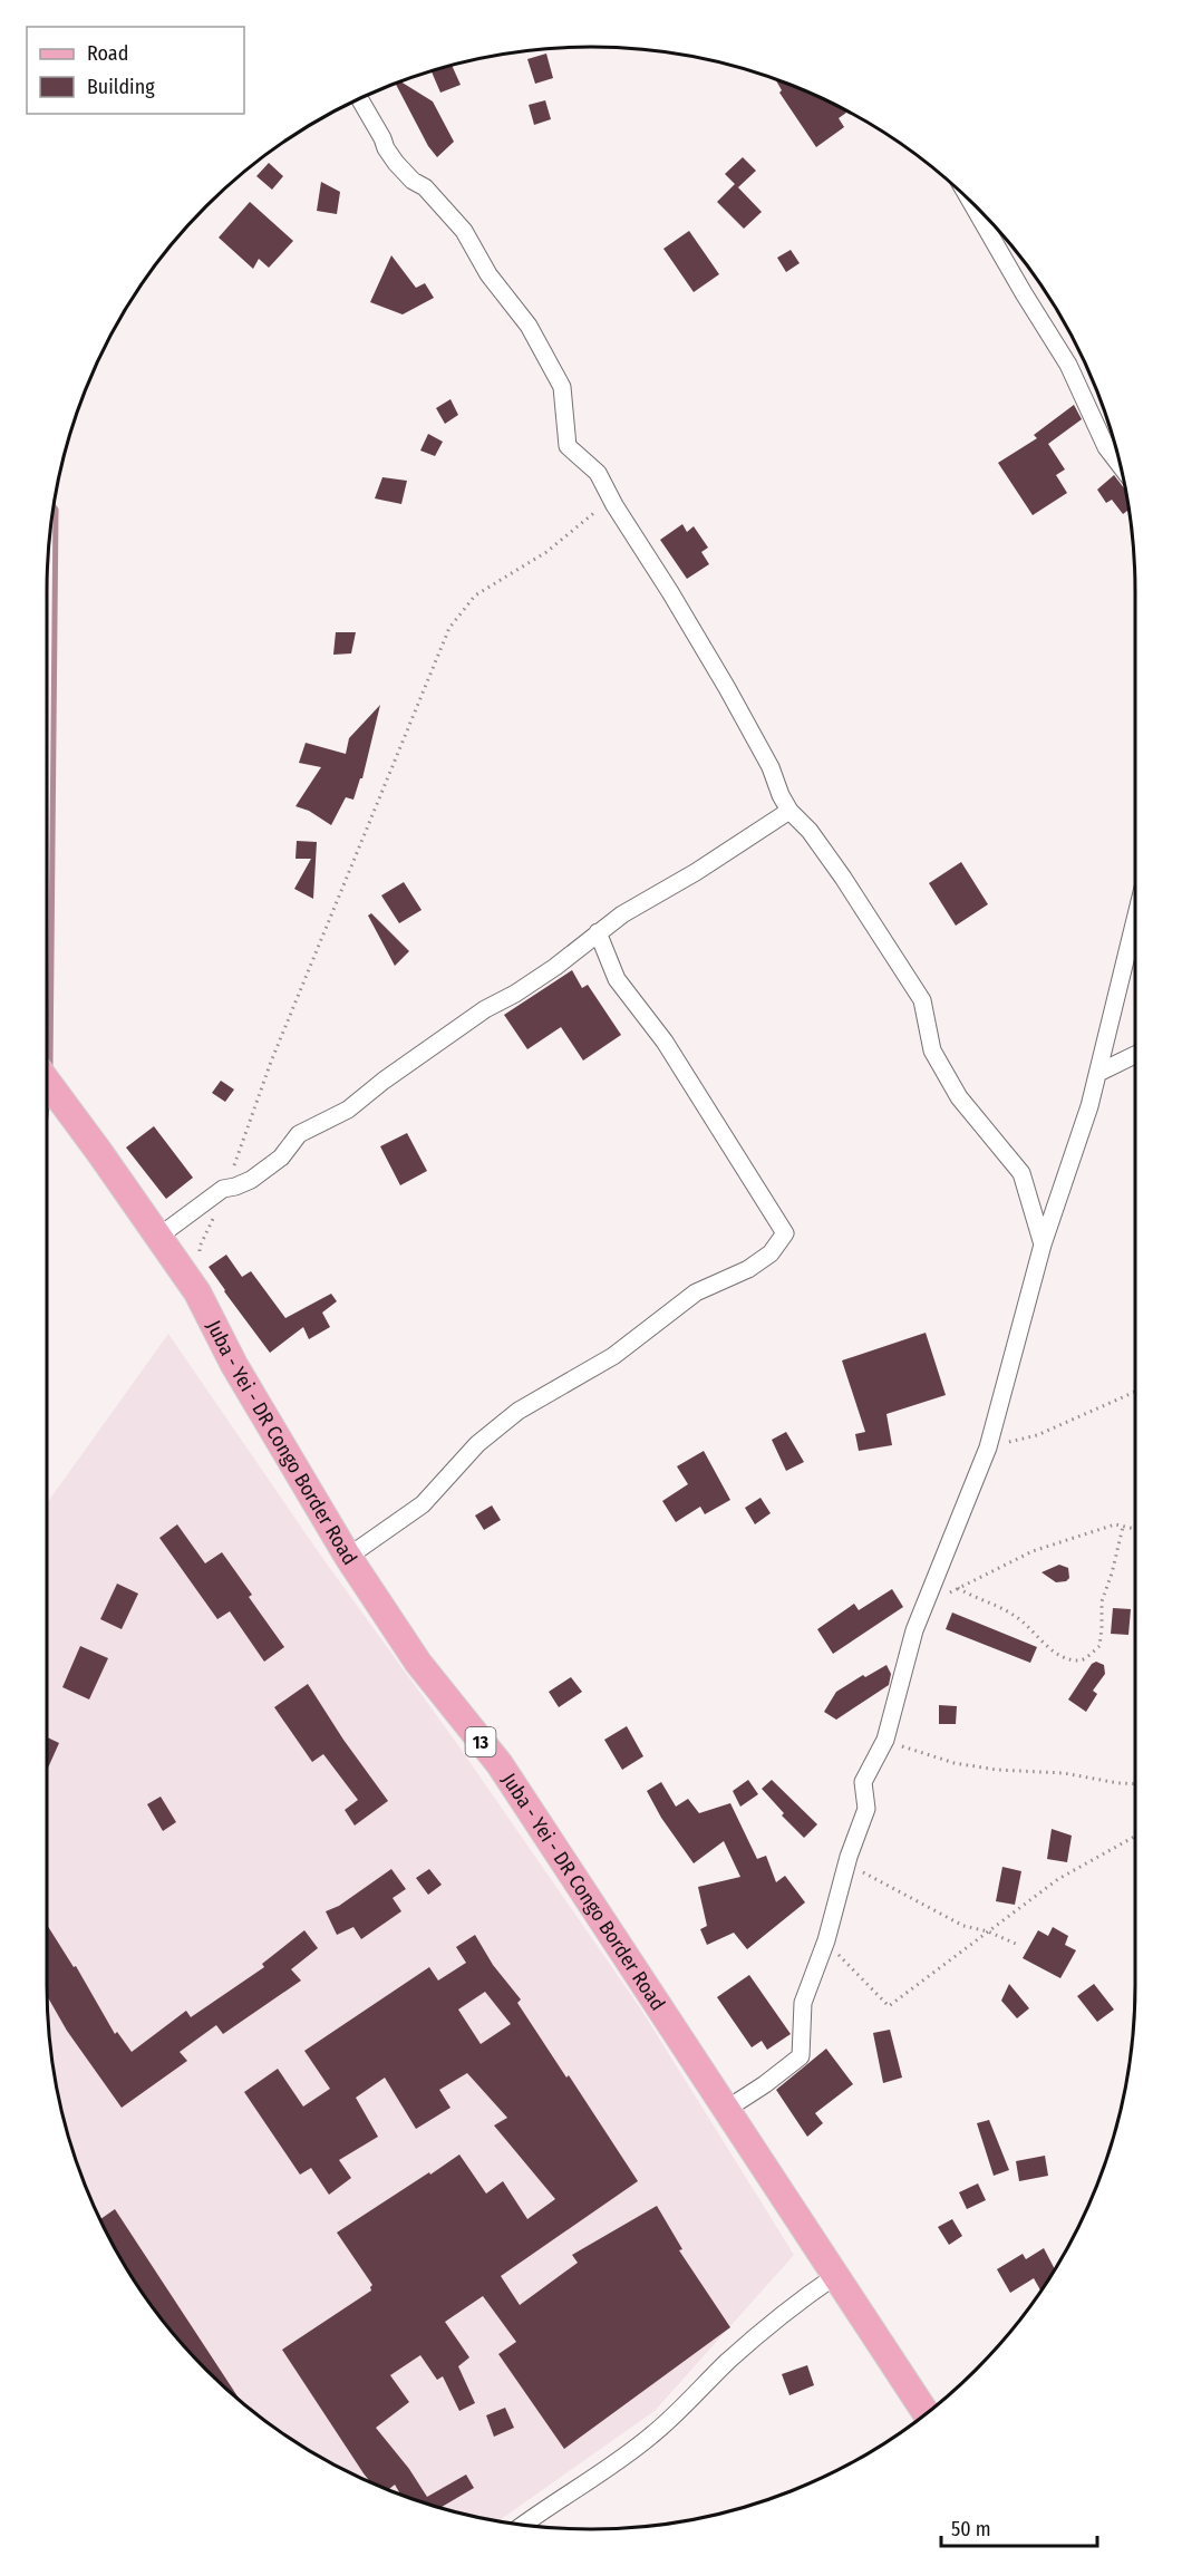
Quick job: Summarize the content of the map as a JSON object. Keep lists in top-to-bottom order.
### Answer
{
  "streets": {
    "main road": ["Juba - Yei - DR Congo Border Road", "13"]
  },
  "legend": ["Road", "Building"],
  "scale_bar": "50 m"
}
